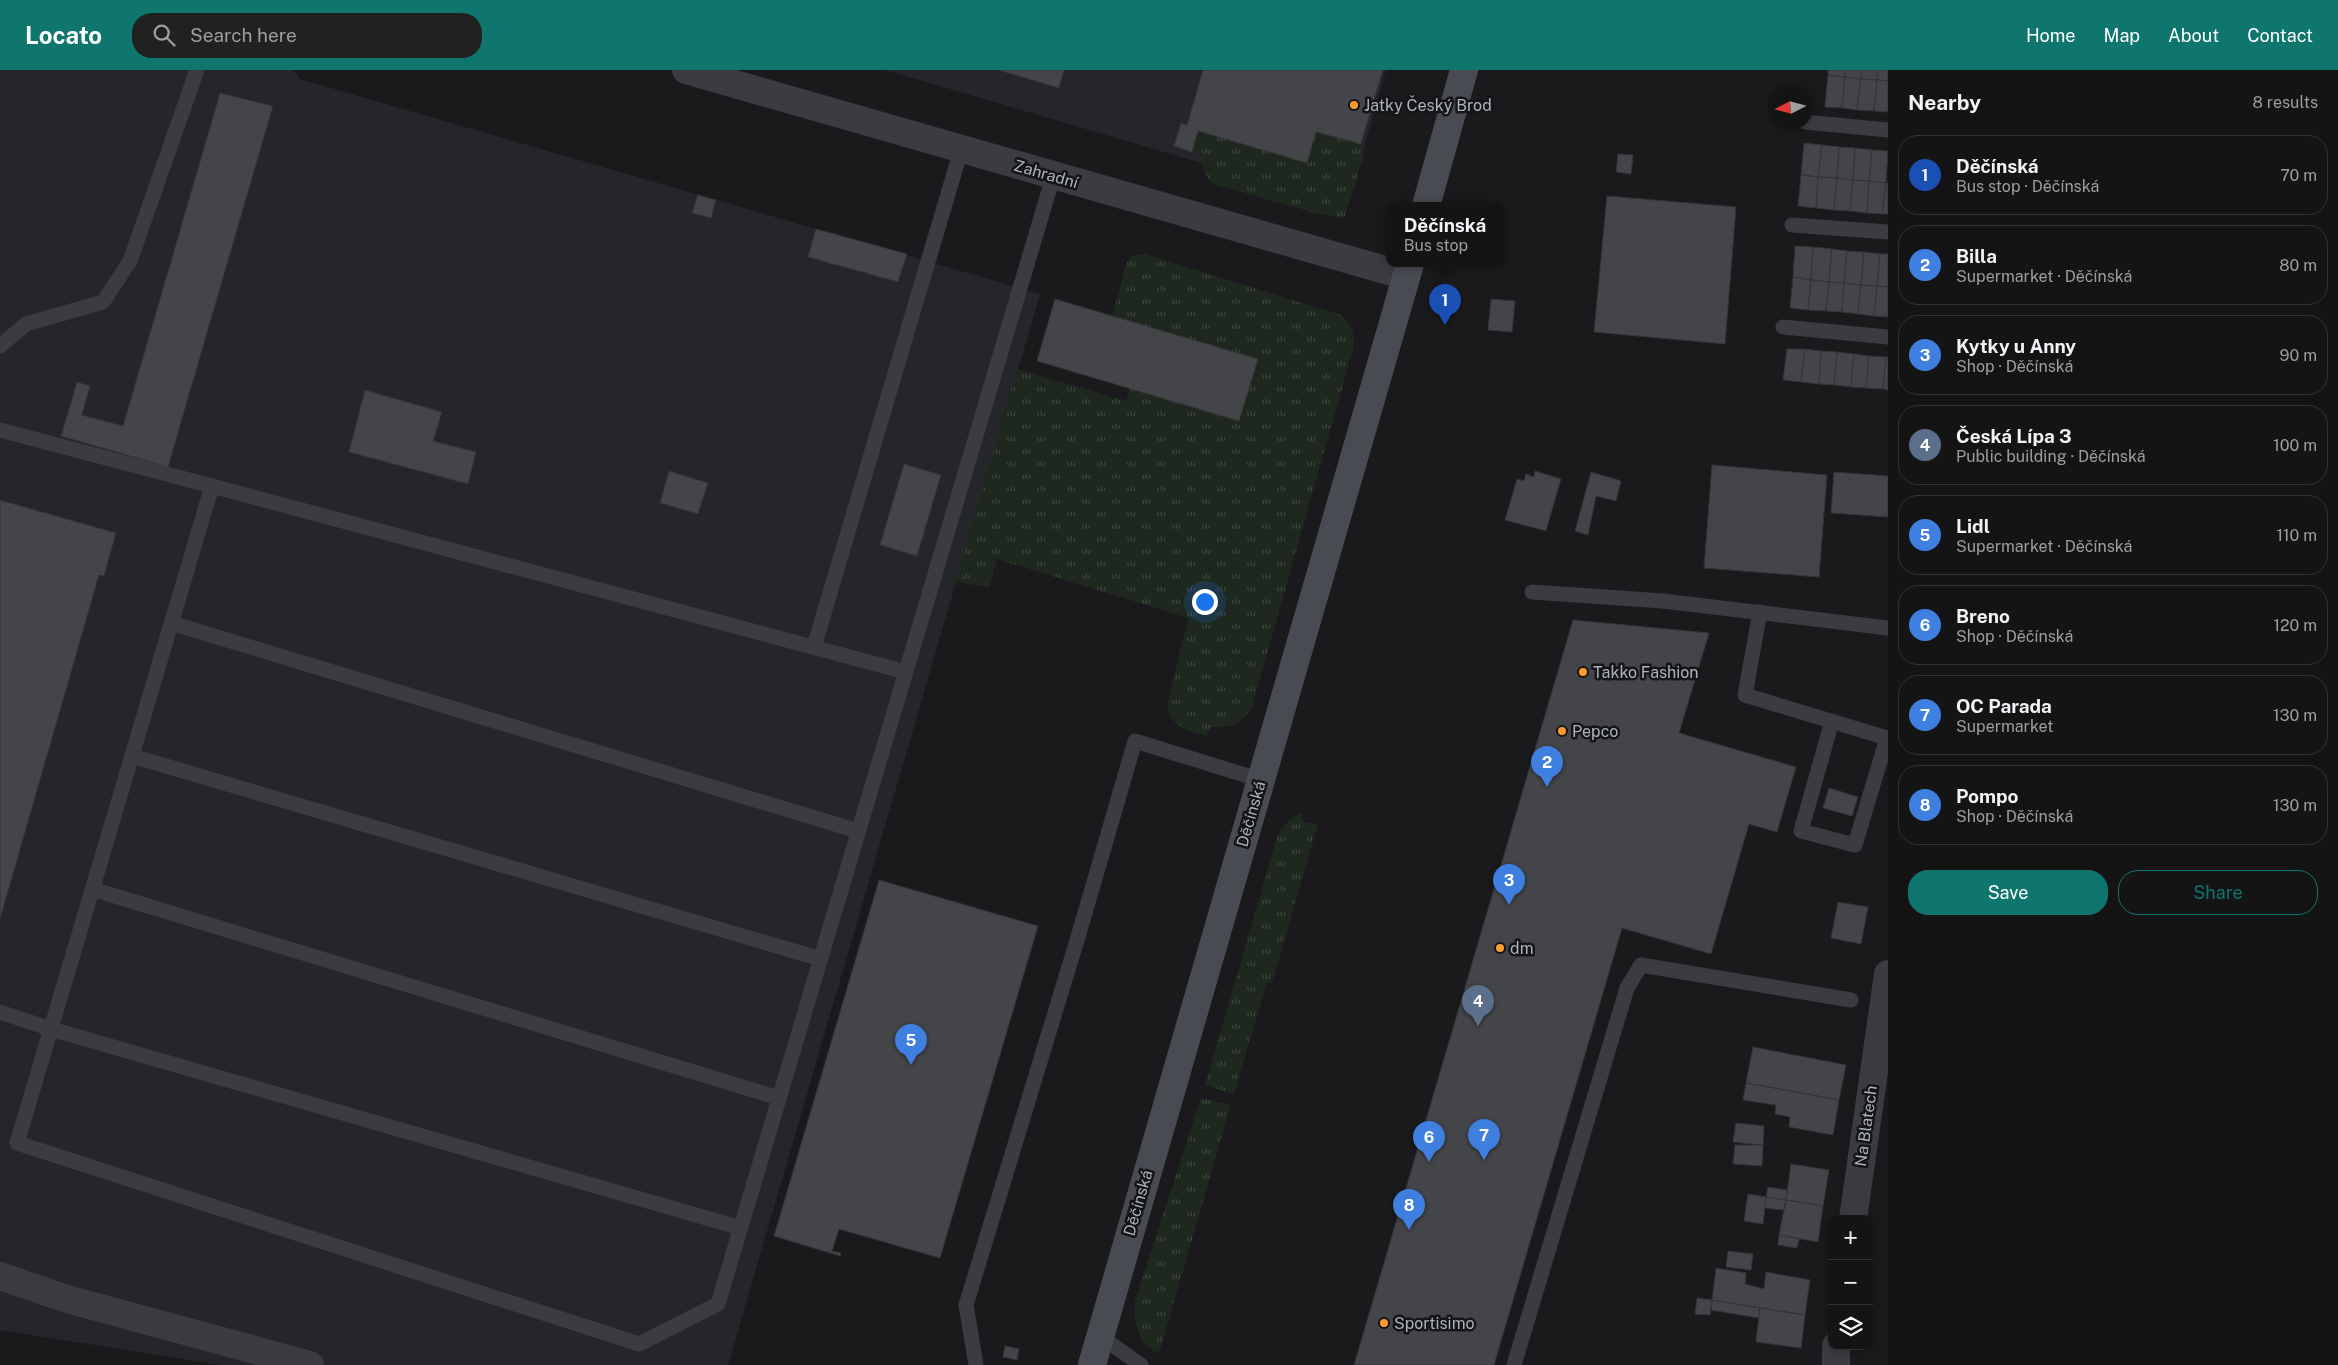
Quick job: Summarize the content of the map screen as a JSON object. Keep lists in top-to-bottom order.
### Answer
{
  "streets": {
    "main road": ["Děčínská"],
    "street": ["Zahradní", "Na Blatech"]
  },
  "places": [
    "Jatky Český Brod",
    "Takko Fashion",
    "Pepco",
    "dm",
    "Sportisimo"
  ],
  "north": "left",
  "page": {
    "header": "Locato",
    "search": "Search here",
    "nav": [
      "Home",
      "Map",
      "About",
      "Contact"
    ],
    "heading": ["Nearby", "8 results"],
    "list": [
      {
        "mark": "1",
        "name": "Děčínská",
        "note": "Bus stop · Děčínská",
        "value": "70 m"
      },
      {
        "mark": "2",
        "name": "Billa",
        "note": "Supermarket · Děčínská",
        "value": "80 m"
      },
      {
        "mark": "3",
        "name": "Kytky u Anny",
        "note": "Shop · Děčínská",
        "value": "90 m"
      },
      {
        "mark": "4",
        "name": "Česká Lípa 3",
        "note": "Public building · Děčínská",
        "value": "100 m"
      },
      {
        "mark": "5",
        "name": "Lidl",
        "note": "Supermarket · Děčínská",
        "value": "110 m"
      },
      {
        "mark": "6",
        "name": "Breno",
        "note": "Shop · Děčínská",
        "value": "120 m"
      },
      {
        "mark": "7",
        "name": "OC Parada",
        "note": "Supermarket",
        "value": "130 m"
      },
      {
        "mark": "8",
        "name": "Pompo",
        "note": "Shop · Děčínská",
        "value": "130 m"
      }
    ],
    "popup": ["Děčínská", "Bus stop"],
    "pins": [
      "1",
      "2",
      "3",
      "4",
      "5",
      "7",
      "6",
      "8"
    ],
    "buttons": ["Save", "Share"],
    "map_buttons": ["+", "−"]
  }
}
